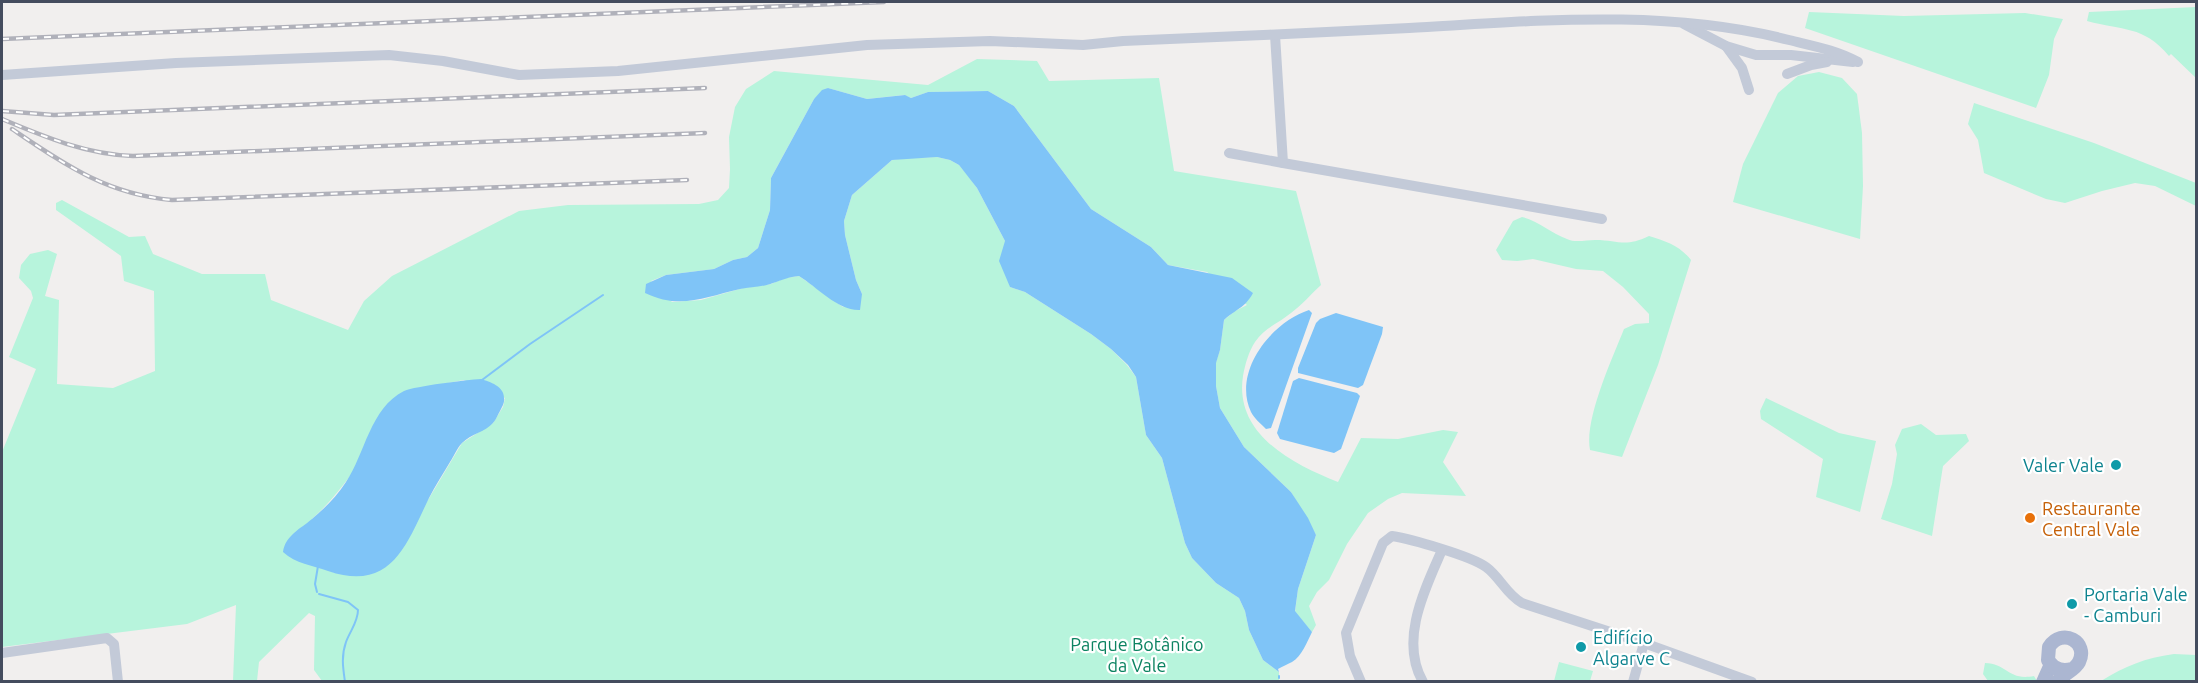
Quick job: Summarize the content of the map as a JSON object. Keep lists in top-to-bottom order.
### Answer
{
  "parks": ["Parque Botânico da Vale"],
  "places": [
    "Valer Vale",
    "Restaurante Central Vale",
    "Portaria Vale - Camburi",
    "Edifício Algarve C"
  ]
}
